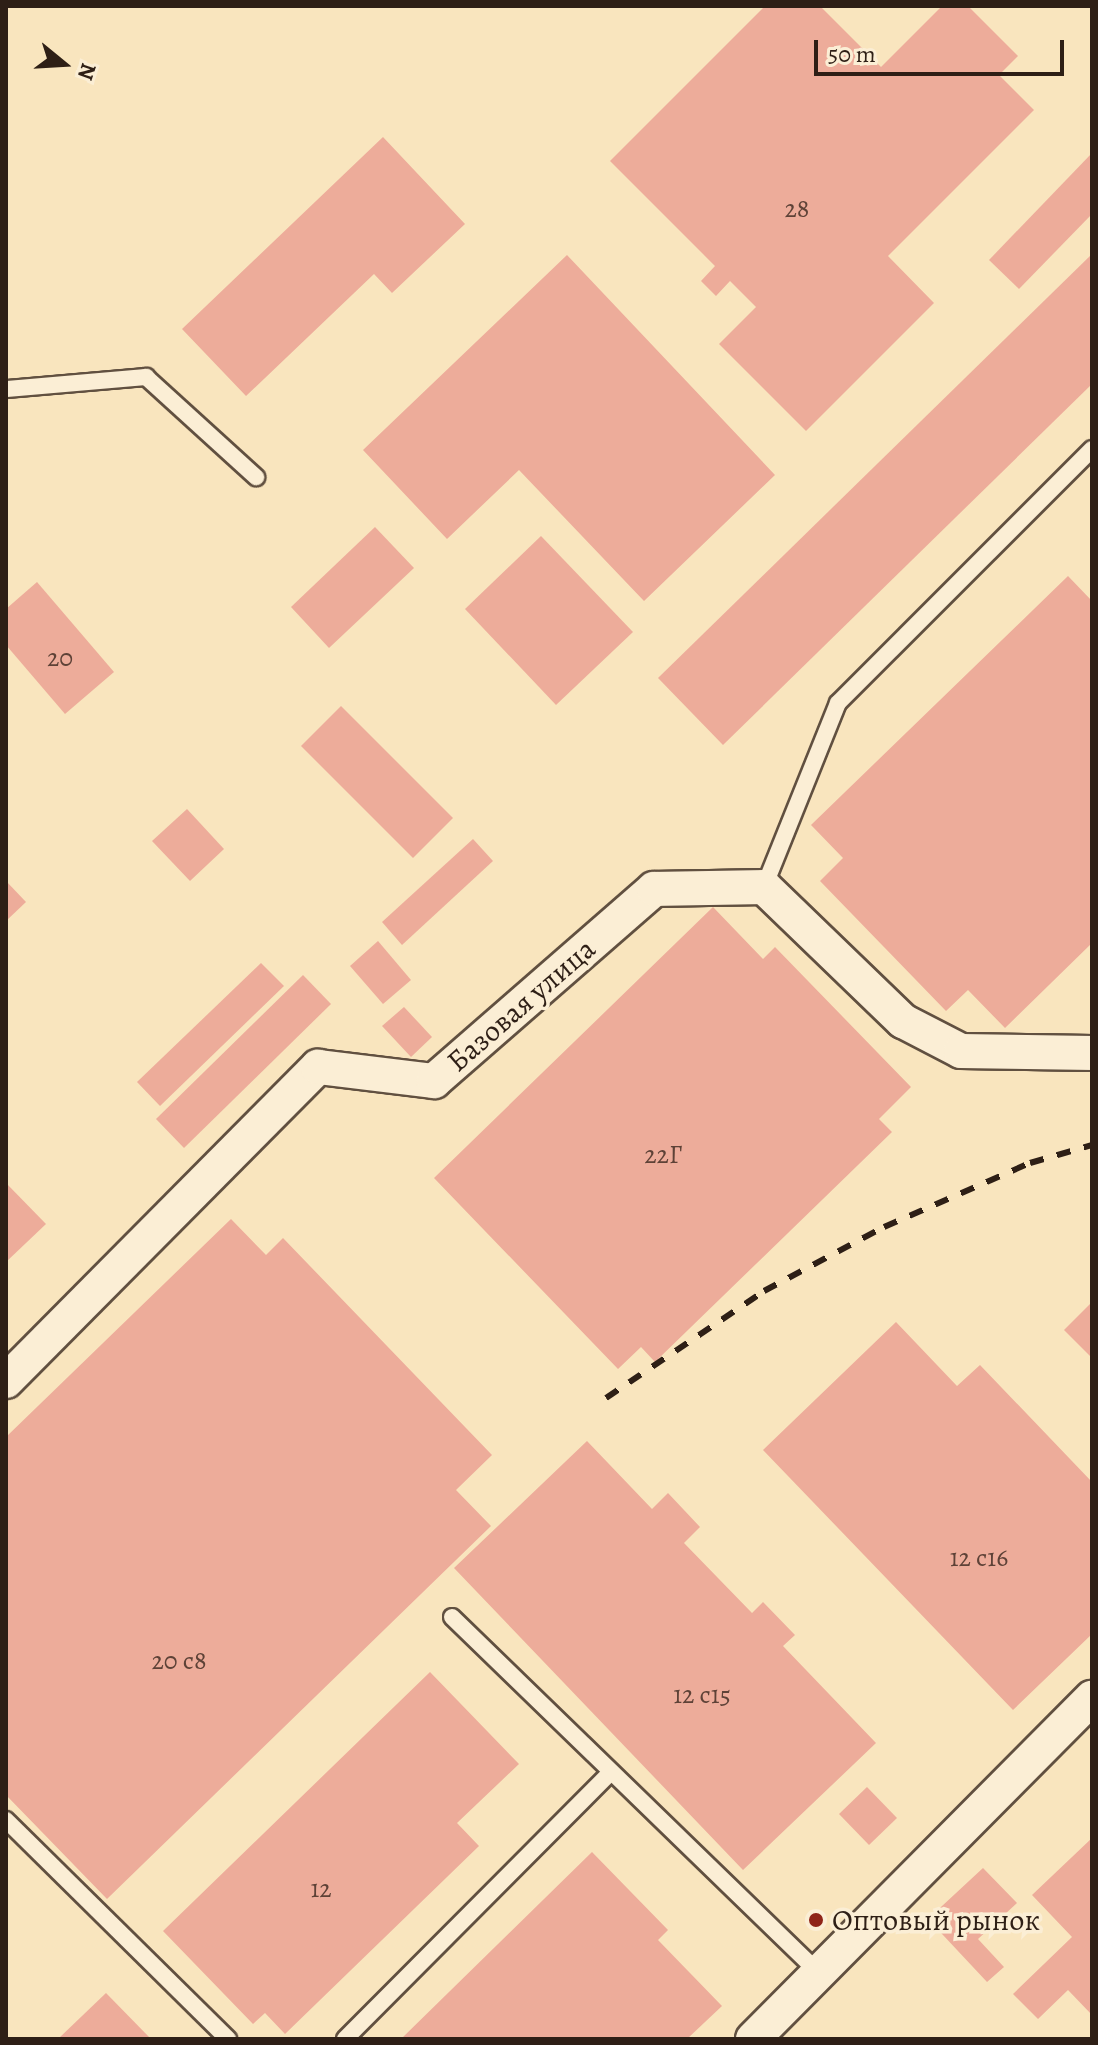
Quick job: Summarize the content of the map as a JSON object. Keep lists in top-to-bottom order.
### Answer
{
  "streets": {
    "street": ["Базовая улица"]
  },
  "places": ["Оптовый рынок"],
  "house_numbers": [
    "28",
    "20",
    "22Г",
    "12 с16",
    "20 с8",
    "12 с15",
    "12"
  ],
  "scale_bar": "50 m",
  "north": "right"
}
